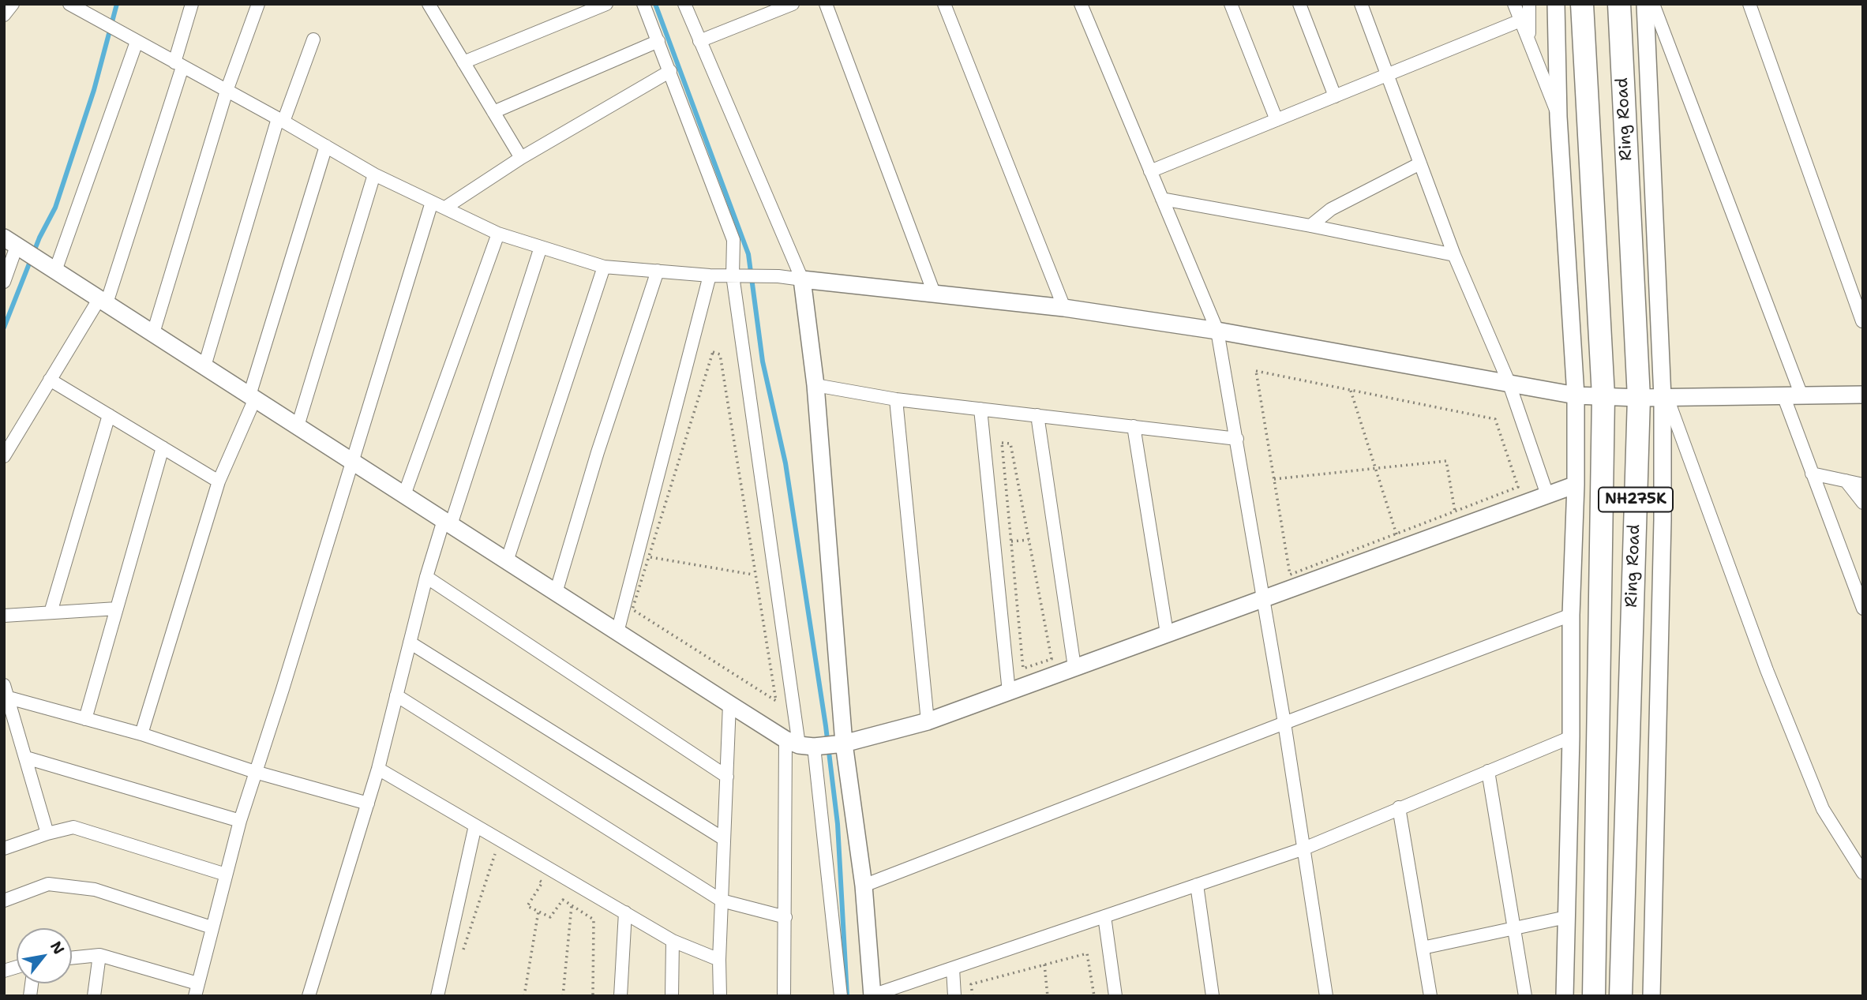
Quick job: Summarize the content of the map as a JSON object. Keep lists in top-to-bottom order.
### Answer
{
  "streets": {
    "highway": ["Ring Road", "NH275K"]
  },
  "north": "top right"
}
